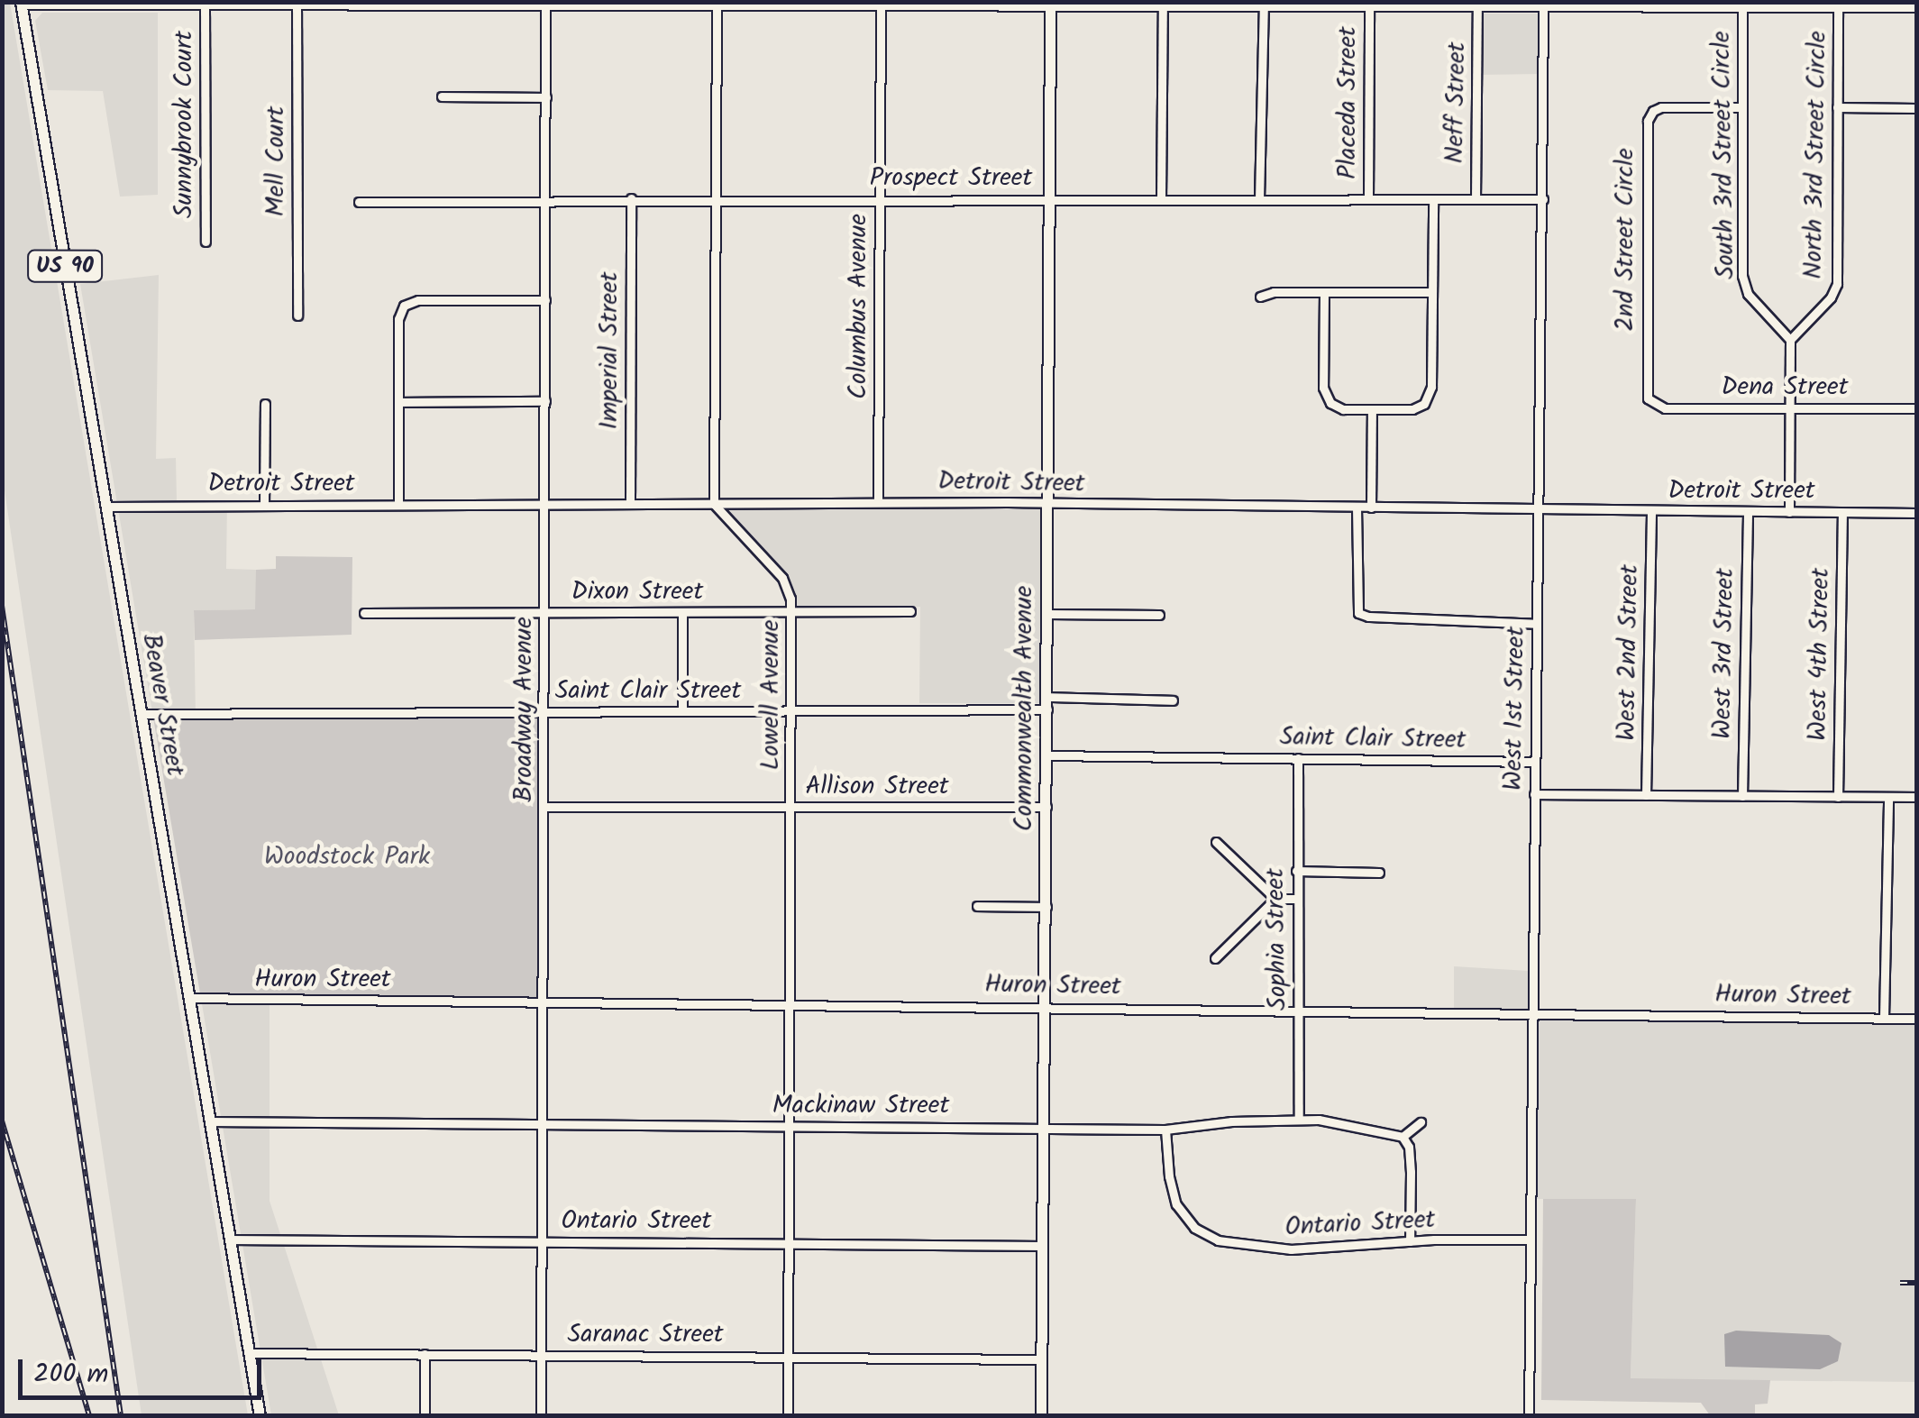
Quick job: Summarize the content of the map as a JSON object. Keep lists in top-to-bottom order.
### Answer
{
  "streets": {
    "main road": ["US 90", "Beaver Street", "Commonwealth Avenue"],
    "street": [
      "Placeda Street",
      "Neff Street",
      "Sunnybrook Court",
      "South 3rd Street Circle",
      "North 3rd Street Circle",
      "Mell Court",
      "Prospect Street",
      "2nd Street Circle",
      "Columbus Avenue",
      "Imperial Street",
      "Dena Street",
      "Detroit Street",
      "Dixon Street",
      "West 2nd Street",
      "West 3rd Street",
      "West 4th Street",
      "Saint Clair Street",
      "Lowell Avenue",
      "West 1st Street",
      "Broadway Avenue",
      "Allison Street",
      "Sophia Street",
      "Huron Street",
      "Mackinaw Street",
      "Ontario Street",
      "Saranac Street"
    ]
  },
  "crossings": [
    ["Placeda Street", "Prospect Street"],
    ["Neff Street", "Prospect Street"],
    ["South 3rd Street Circle", "North 3rd Street Circle"],
    ["South 3rd Street Circle", "2nd Street Circle"],
    ["Prospect Street", "Columbus Avenue"],
    ["Prospect Street", "Imperial Street"],
    ["Prospect Street", "Commonwealth Avenue"],
    ["Prospect Street", "West 1st Street"],
    ["Prospect Street", "Broadway Avenue"],
    ["2nd Street Circle", "Dena Street"],
    ["Columbus Avenue", "Detroit Street"],
    ["Imperial Street", "Detroit Street"],
    ["Detroit Street", "West 2nd Street"],
    ["Detroit Street", "West 3rd Street"],
    ["Detroit Street", "West 4th Street"],
    ["Detroit Street", "Lowell Avenue"],
    ["Detroit Street", "Beaver Street"],
    ["Detroit Street", "Commonwealth Avenue"],
    ["Detroit Street", "West 1st Street"],
    ["Detroit Street", "Broadway Avenue"],
    ["Dixon Street", "Lowell Avenue"],
    ["Dixon Street", "Broadway Avenue"],
    ["Saint Clair Street", "Lowell Avenue"],
    ["Saint Clair Street", "Beaver Street"],
    ["Saint Clair Street", "Commonwealth Avenue"],
    ["Saint Clair Street", "West 1st Street"],
    ["Saint Clair Street", "Broadway Avenue"],
    ["Saint Clair Street", "Sophia Street"],
    ["Lowell Avenue", "Allison Street"],
    ["Lowell Avenue", "Huron Street"],
    ["Lowell Avenue", "Mackinaw Street"],
    ["Lowell Avenue", "Ontario Street"],
    ["Lowell Avenue", "Saranac Street"],
    ["Beaver Street", "Huron Street"],
    ["Beaver Street", "Mackinaw Street"],
    ["Beaver Street", "Ontario Street"],
    ["Beaver Street", "Saranac Street"],
    ["Commonwealth Avenue", "Allison Street"],
    ["Commonwealth Avenue", "Huron Street"],
    ["Commonwealth Avenue", "Mackinaw Street"],
    ["Commonwealth Avenue", "Ontario Street"],
    ["Commonwealth Avenue", "Saranac Street"],
    ["West 1st Street", "Huron Street"],
    ["West 1st Street", "Ontario Street"],
    ["Broadway Avenue", "Allison Street"],
    ["Broadway Avenue", "Huron Street"],
    ["Broadway Avenue", "Mackinaw Street"],
    ["Broadway Avenue", "Ontario Street"],
    ["Broadway Avenue", "Saranac Street"],
    ["Sophia Street", "Huron Street"],
    ["Sophia Street", "Mackinaw Street"],
    ["Mackinaw Street", "Ontario Street"]
  ],
  "parks": ["Woodstock Park"],
  "scale_bar": "200 m"
}
